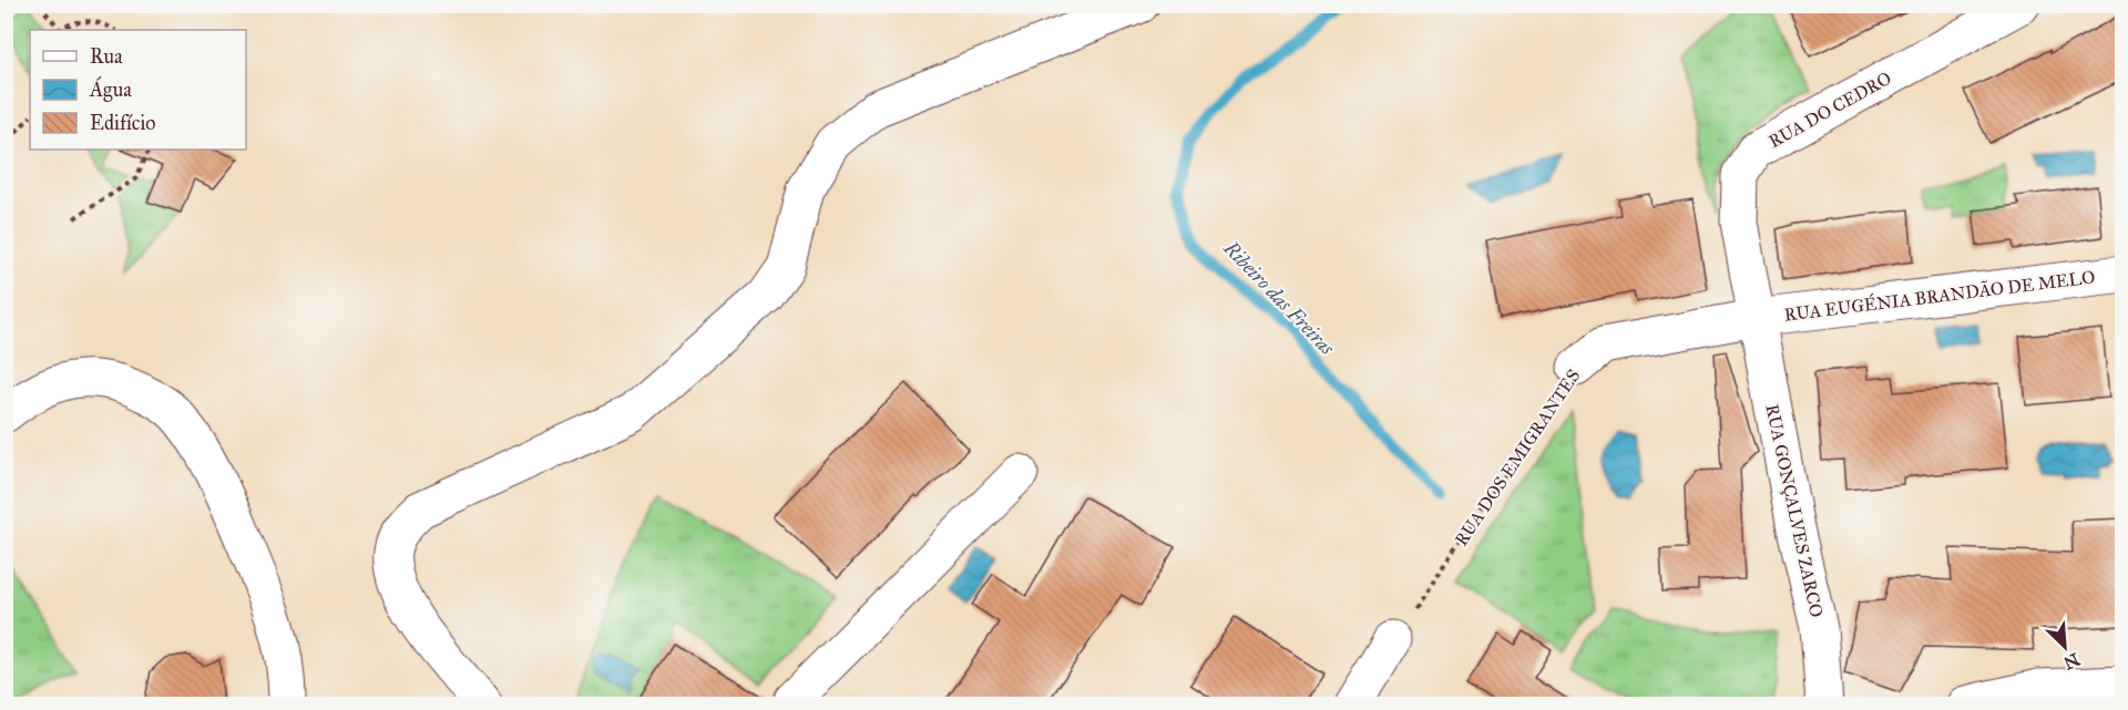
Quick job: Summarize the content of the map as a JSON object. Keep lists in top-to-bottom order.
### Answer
{
  "streets": {
    "street": [
      "RUA DO CEDRO",
      "RUA EUGÉNIA BRANDÃO DE MELO",
      "RUA DOS EMIGRANTES",
      "RUA GONÇALVES ZARCO"
    ]
  },
  "crossings": [
    ["RUA DO CEDRO", "RUA EUGÉNIA BRANDÃO DE MELO"],
    ["RUA DO CEDRO", "RUA DOS EMIGRANTES"],
    ["RUA DO CEDRO", "RUA GONÇALVES ZARCO"],
    ["RUA EUGÉNIA BRANDÃO DE MELO", "RUA DOS EMIGRANTES"],
    ["RUA EUGÉNIA BRANDÃO DE MELO", "RUA GONÇALVES ZARCO"],
    ["RUA DOS EMIGRANTES", "RUA GONÇALVES ZARCO"]
  ],
  "water": ["Ribeiro das Freiras"],
  "legend": ["Rua", "Água", "Edifício"],
  "north": "bottom right"
}
